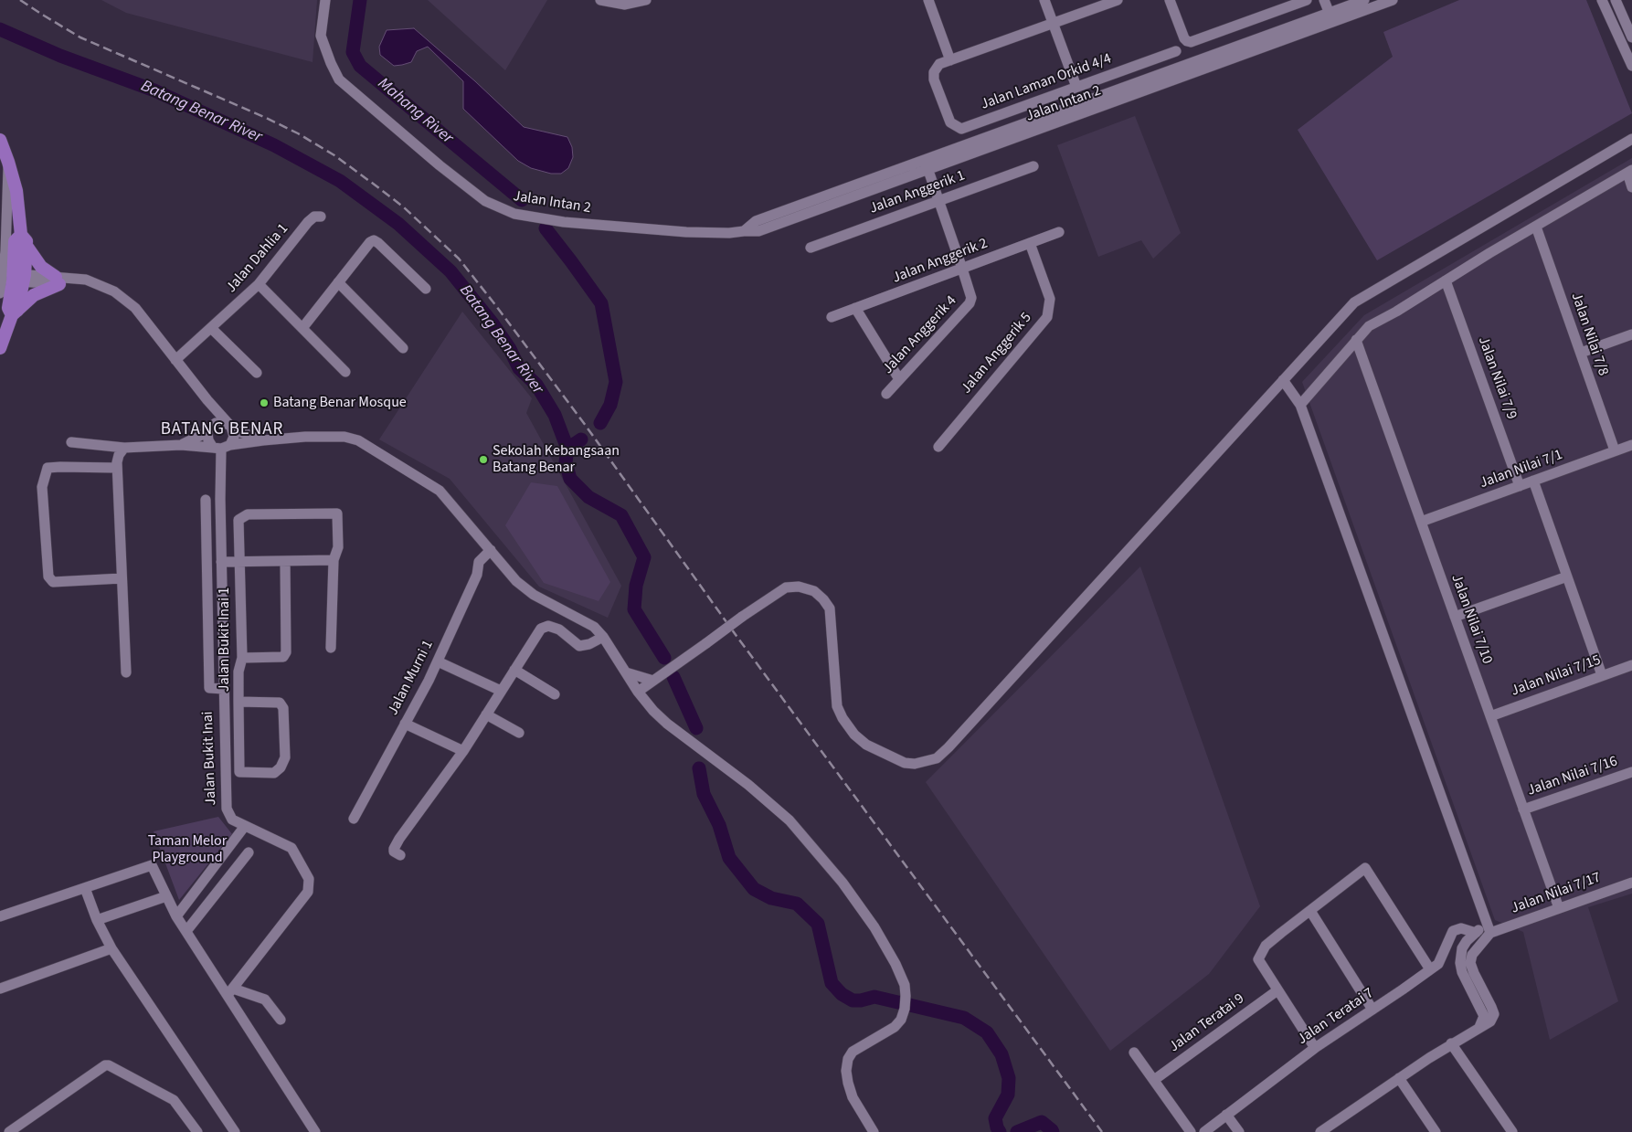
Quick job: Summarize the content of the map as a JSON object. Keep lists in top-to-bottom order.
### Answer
{
  "streets": {
    "street": [
      "Jalan Laman Orkid 4/4",
      "Jalan Intan 2",
      "Jalan Anggerik 1",
      "Jalan Dahlia 1",
      "Jalan Anggerik 2",
      "Jalan Nilai 7/8",
      "Jalan Anggerik 4",
      "Jalan Anggerik 5",
      "Jalan Nilai 7/9",
      "Jalan Nilai 7/1",
      "Jalan Nilai 7/10",
      "Jalan Bukit Inai 1",
      "Jalan Nilai 7/15",
      "Jalan Murni 1",
      "Jalan Bukit Inai",
      "Jalan Nilai 7/16",
      "Jalan Nilai 7/17",
      "Jalan Teratai 7",
      "Jalan Teratai 9"
    ]
  },
  "crossings": [
    ["Jalan Anggerik 2", "Jalan Anggerik 4"],
    ["Jalan Anggerik 2", "Jalan Anggerik 5"],
    ["Jalan Nilai 7/8", "Jalan Nilai 7/1"],
    ["Jalan Nilai 7/9", "Jalan Nilai 7/1"],
    ["Jalan Nilai 7/1", "Jalan Nilai 7/10"],
    ["Jalan Nilai 7/10", "Jalan Nilai 7/15"],
    ["Jalan Nilai 7/10", "Jalan Nilai 7/16"],
    ["Jalan Nilai 7/10", "Jalan Nilai 7/17"]
  ],
  "districts": ["BATANG BENAR"],
  "water": ["Mahang River", "Batang Benar River"],
  "parks": ["Taman Melor Playground"],
  "places": ["Batang Benar Mosque", "Sekolah Kebangsaan Batang Benar"]
}
